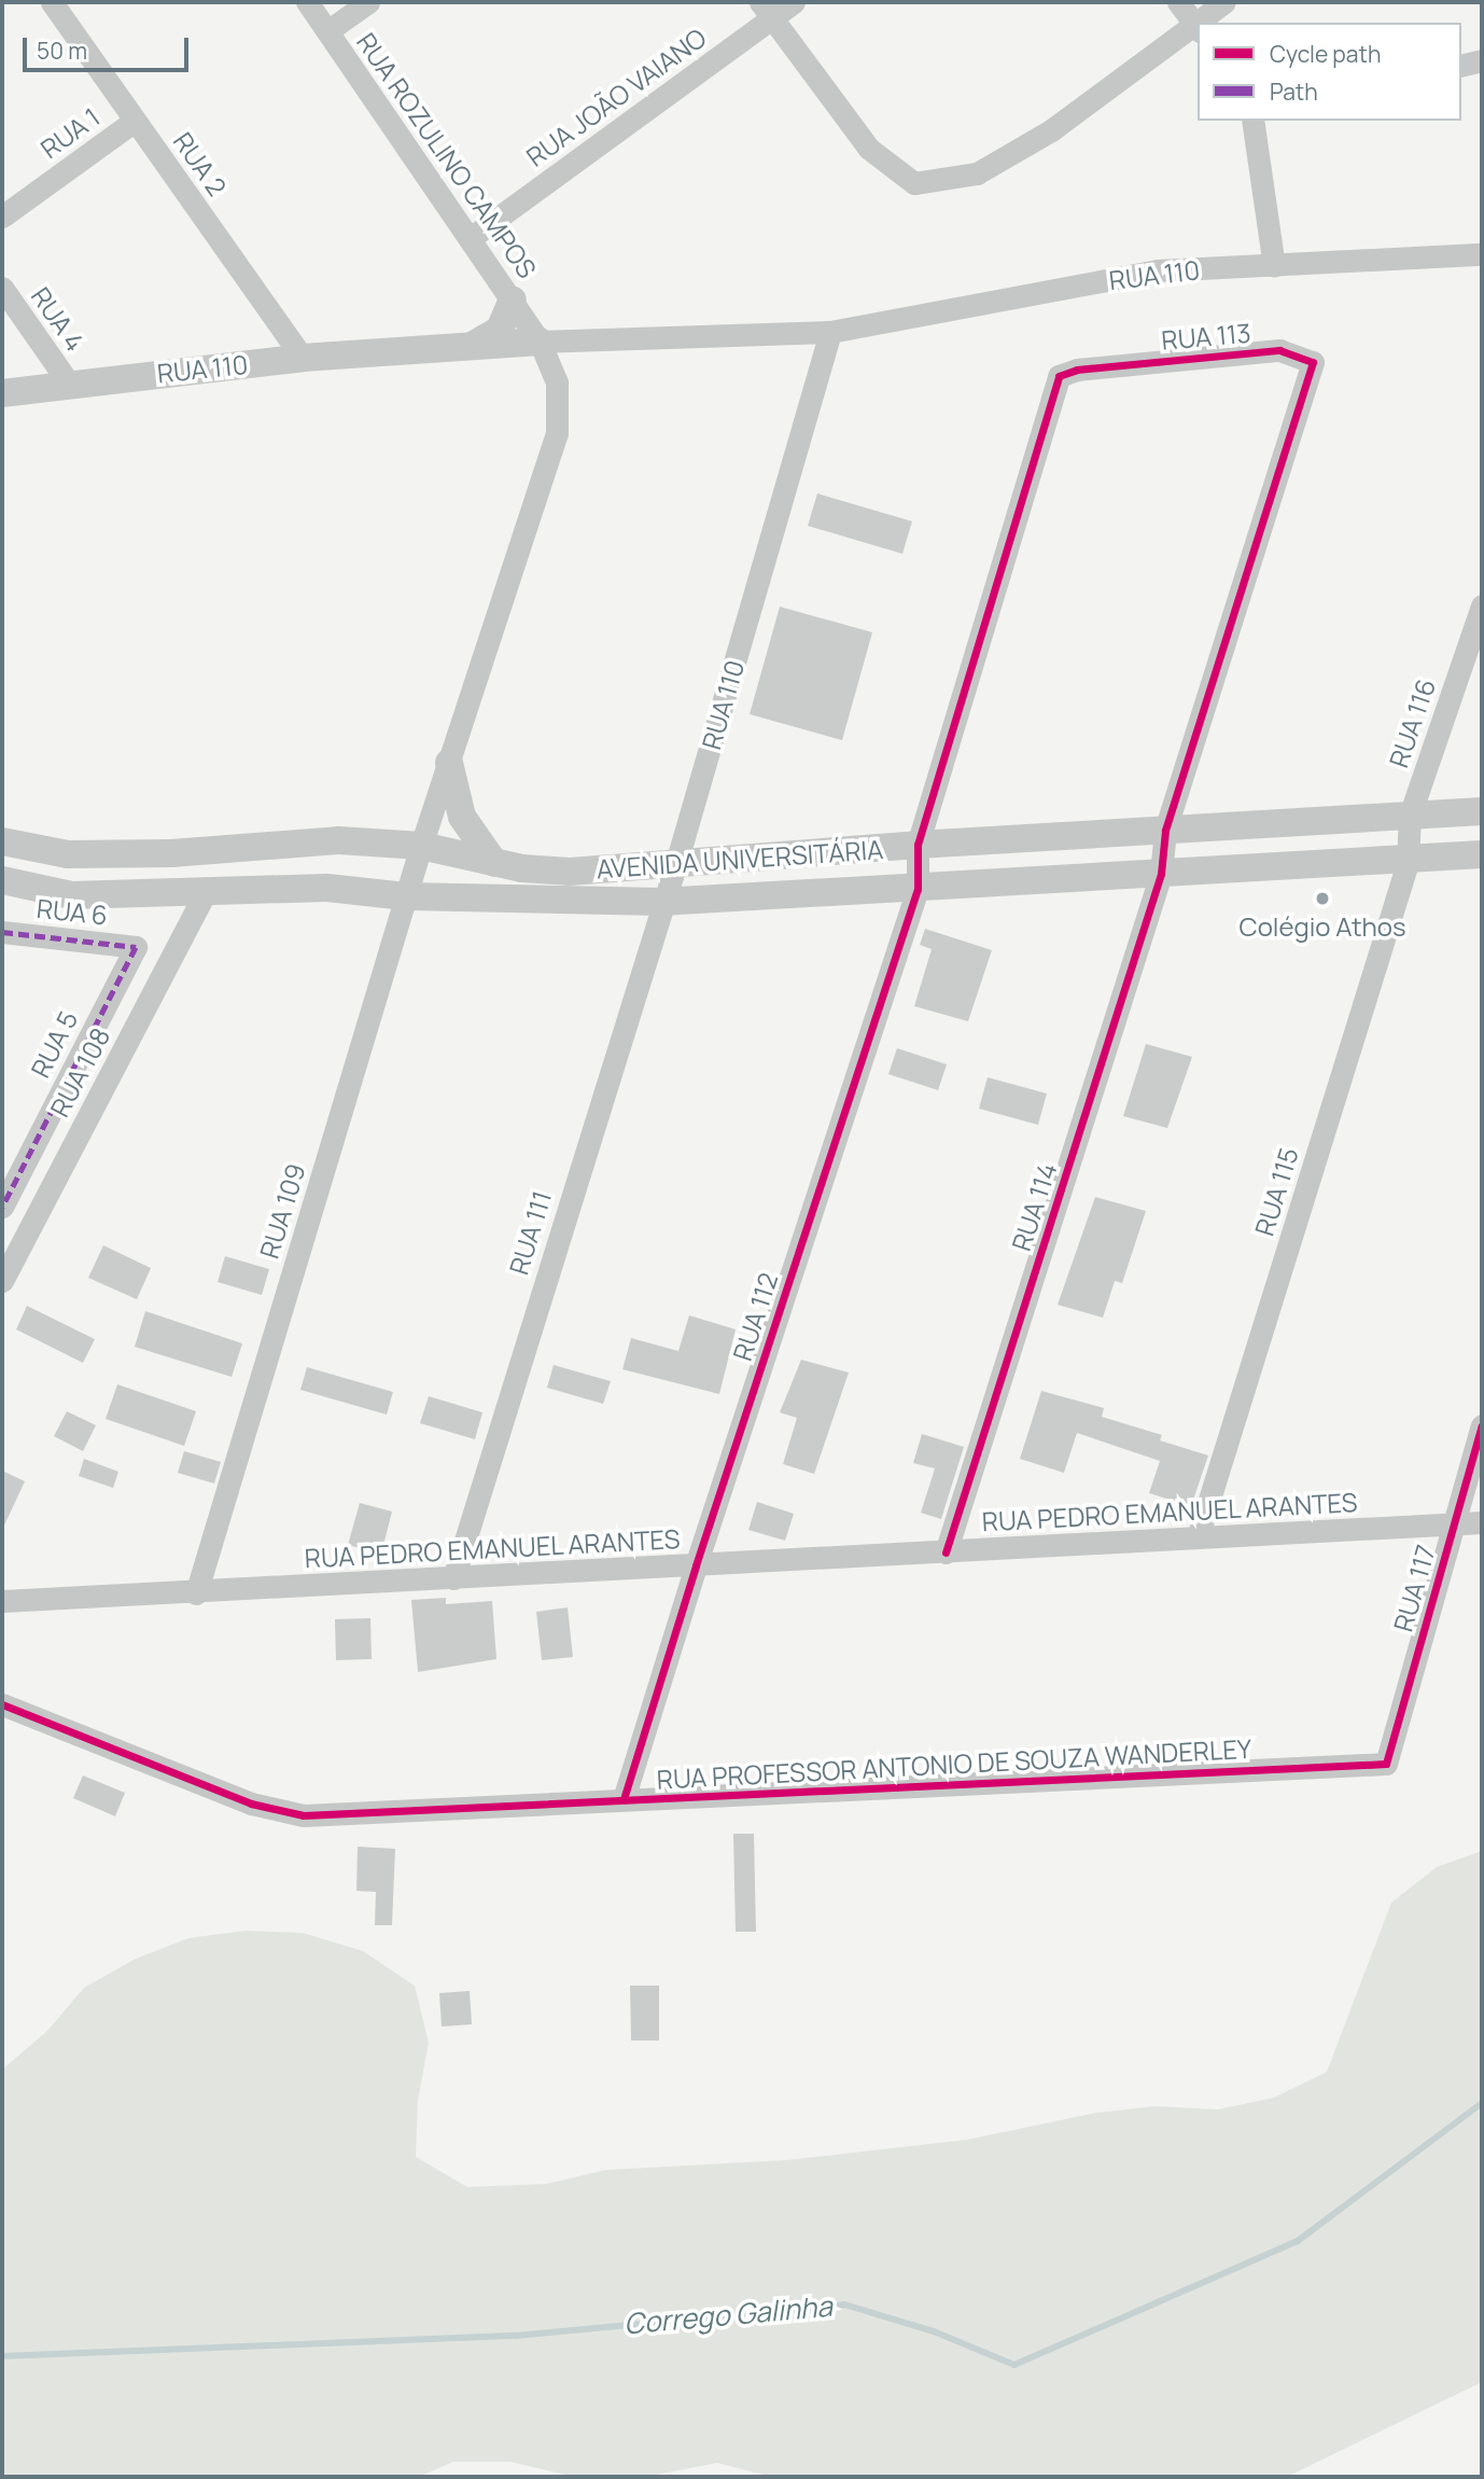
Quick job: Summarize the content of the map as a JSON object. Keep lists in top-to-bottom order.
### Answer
{
  "streets": {
    "street": [
      "RUA JOÃO VAIANO",
      "RUA 1",
      "RUA ROZULINO CAMPOS",
      "RUA 2",
      "RUA 110",
      "RUA 4",
      "RUA 113",
      "RUA 116",
      "AVENIDA UNIVERSITÁRIA",
      "RUA 6",
      "RUA 5",
      "RUA 108",
      "RUA 115",
      "RUA 114",
      "RUA 109",
      "RUA 111",
      "RUA 112",
      "RUA PEDRO EMANUEL ARANTES",
      "RUA 117",
      "RUA PROFESSOR ANTONIO DE SOUZA WANDERLEY"
    ]
  },
  "crossings": [
    ["RUA JOÃO VAIANO", "RUA ROZULINO CAMPOS"],
    ["RUA 1", "RUA 2"],
    ["RUA ROZULINO CAMPOS", "RUA 110"],
    ["RUA 2", "RUA 110"],
    ["RUA 110", "RUA 4"],
    ["RUA 110", "AVENIDA UNIVERSITÁRIA"],
    ["RUA 110", "RUA 111"],
    ["RUA 113", "AVENIDA UNIVERSITÁRIA"],
    ["RUA 113", "RUA 114"],
    ["RUA 113", "RUA 112"],
    ["RUA 116", "AVENIDA UNIVERSITÁRIA"],
    ["RUA 116", "RUA 115"],
    ["AVENIDA UNIVERSITÁRIA", "RUA 108"],
    ["AVENIDA UNIVERSITÁRIA", "RUA 115"],
    ["AVENIDA UNIVERSITÁRIA", "RUA 114"],
    ["AVENIDA UNIVERSITÁRIA", "RUA 109"],
    ["AVENIDA UNIVERSITÁRIA", "RUA 111"],
    ["AVENIDA UNIVERSITÁRIA", "RUA 112"],
    ["RUA 6", "RUA 5"],
    ["RUA 115", "RUA PEDRO EMANUEL ARANTES"],
    ["RUA 114", "RUA PEDRO EMANUEL ARANTES"],
    ["RUA 109", "RUA PEDRO EMANUEL ARANTES"],
    ["RUA 111", "RUA PEDRO EMANUEL ARANTES"],
    ["RUA 112", "RUA PEDRO EMANUEL ARANTES"],
    ["RUA 112", "RUA PROFESSOR ANTONIO DE SOUZA WANDERLEY"],
    ["RUA PEDRO EMANUEL ARANTES", "RUA 117"],
    ["RUA 117", "RUA PROFESSOR ANTONIO DE SOUZA WANDERLEY"]
  ],
  "water": ["Corrego Galinha"],
  "places": ["Colégio Athos"],
  "legend": ["Cycle path", "Path"],
  "scale_bar": "50 m"
}
